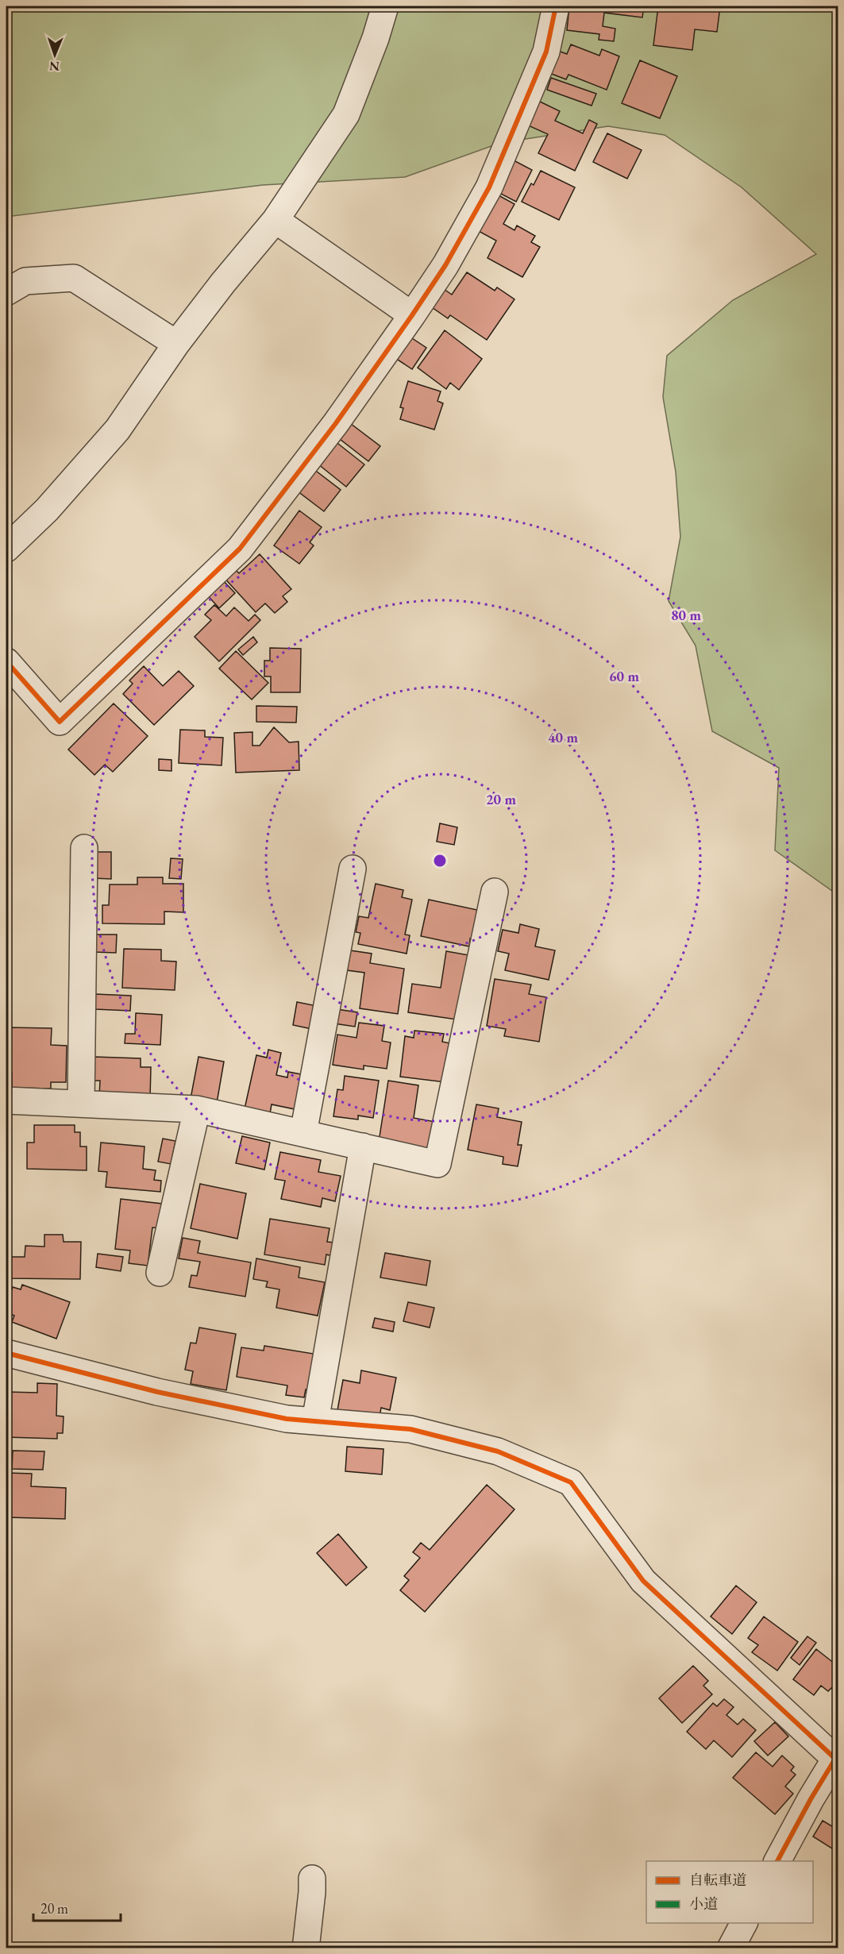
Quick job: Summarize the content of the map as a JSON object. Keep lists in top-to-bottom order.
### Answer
{
  "legend": ["自転車道", "小道"],
  "scale_bar": "20 m",
  "north": "bottom",
  "rings": [
    "80 m",
    "60 m",
    "40 m",
    "20 m"
  ]
}
